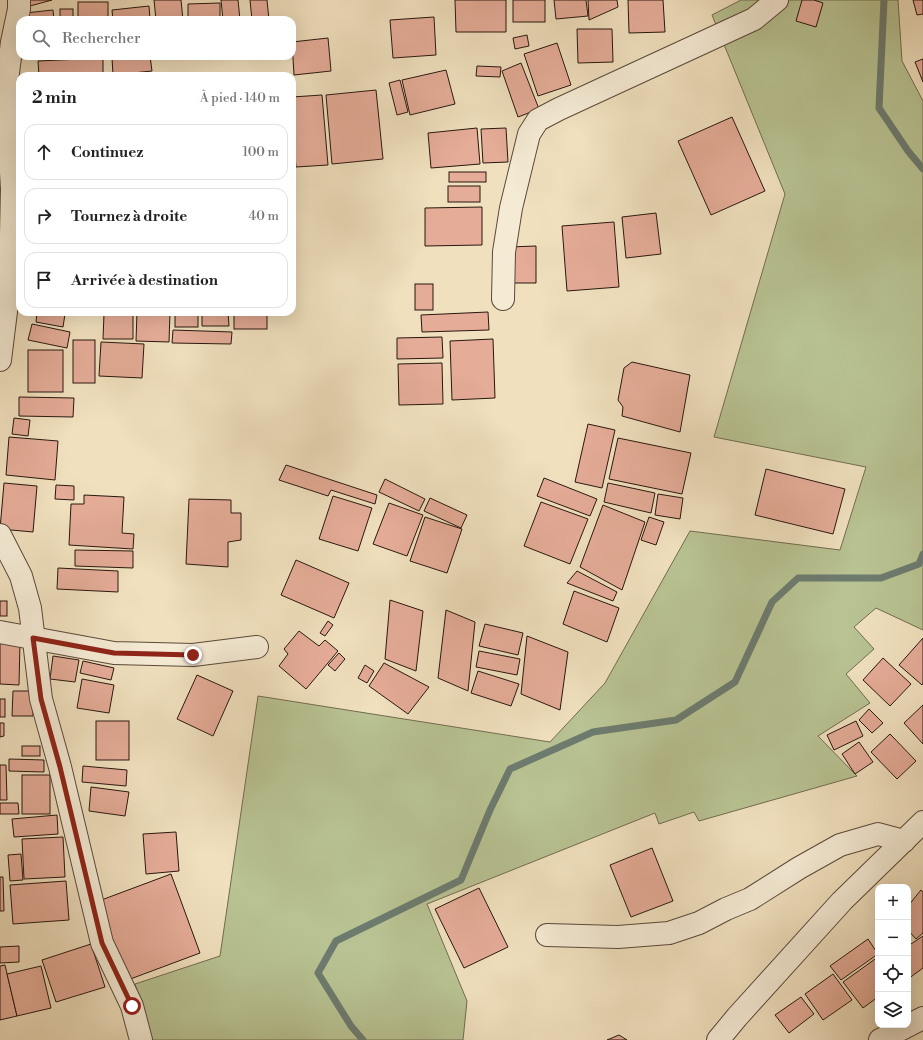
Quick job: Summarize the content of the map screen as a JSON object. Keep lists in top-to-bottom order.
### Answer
{
  "page": {
    "search": "Rechercher",
    "heading": ["2 min", "À pied · 140 m"],
    "list": [
      ["Continuez", "100 m"],
      ["Tournez à droite", "40 m"],
      "Arrivée à destination"
    ],
    "map_buttons": ["+", "−"]
  }
}
